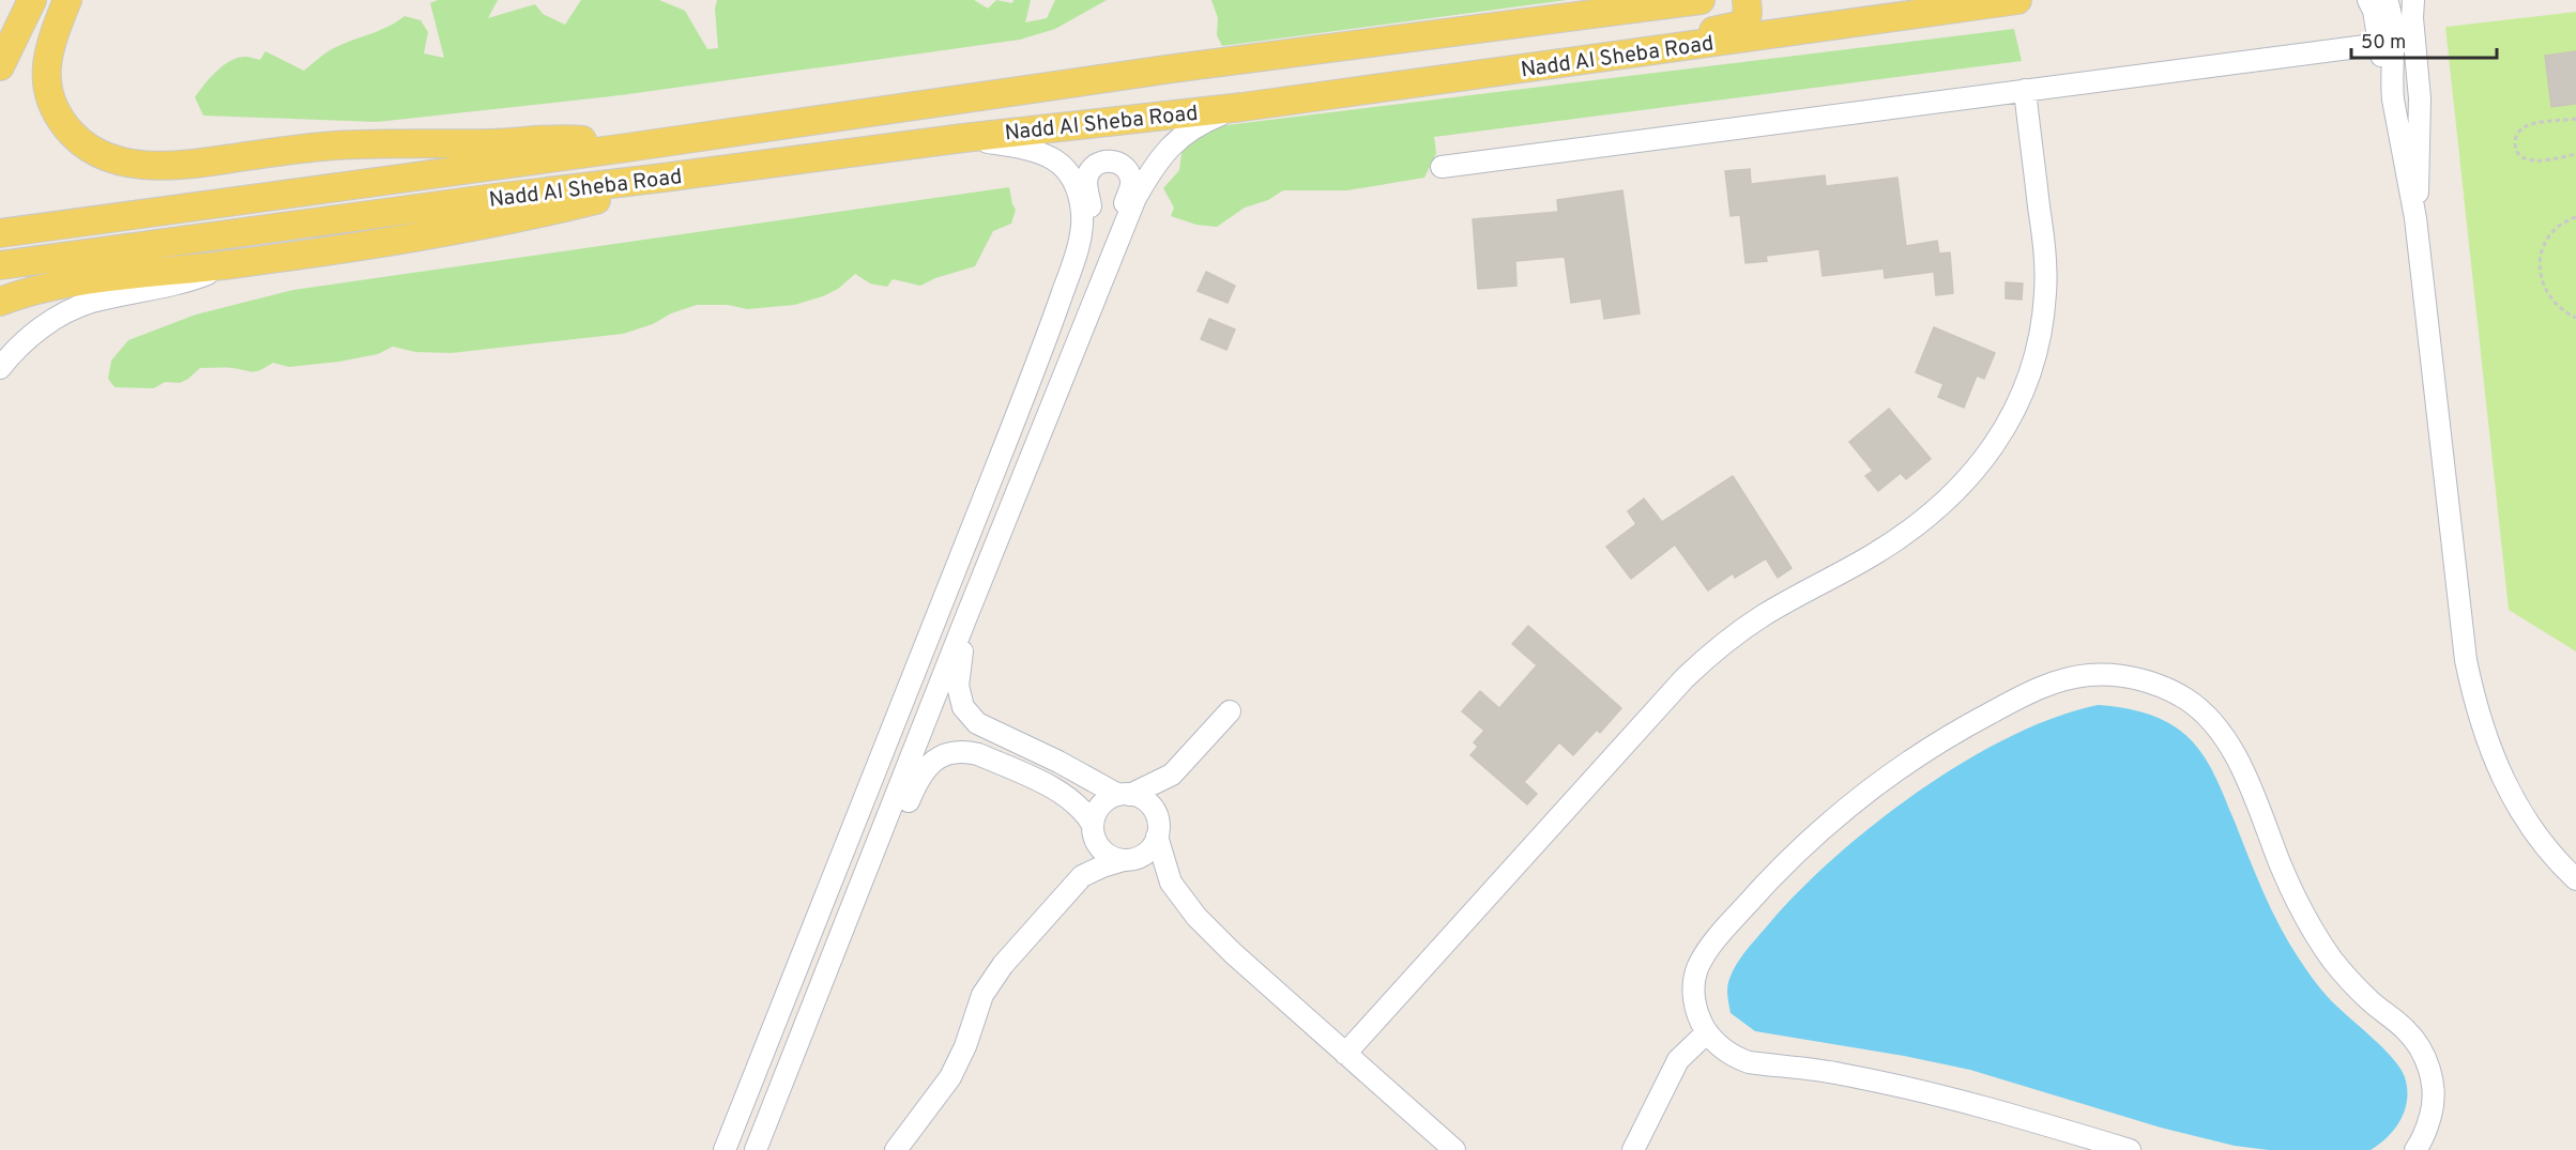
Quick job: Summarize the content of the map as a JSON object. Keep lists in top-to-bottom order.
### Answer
{
  "streets": {
    "main road": ["Nadd Al Sheba Road"]
  },
  "scale_bar": "50 m"
}
